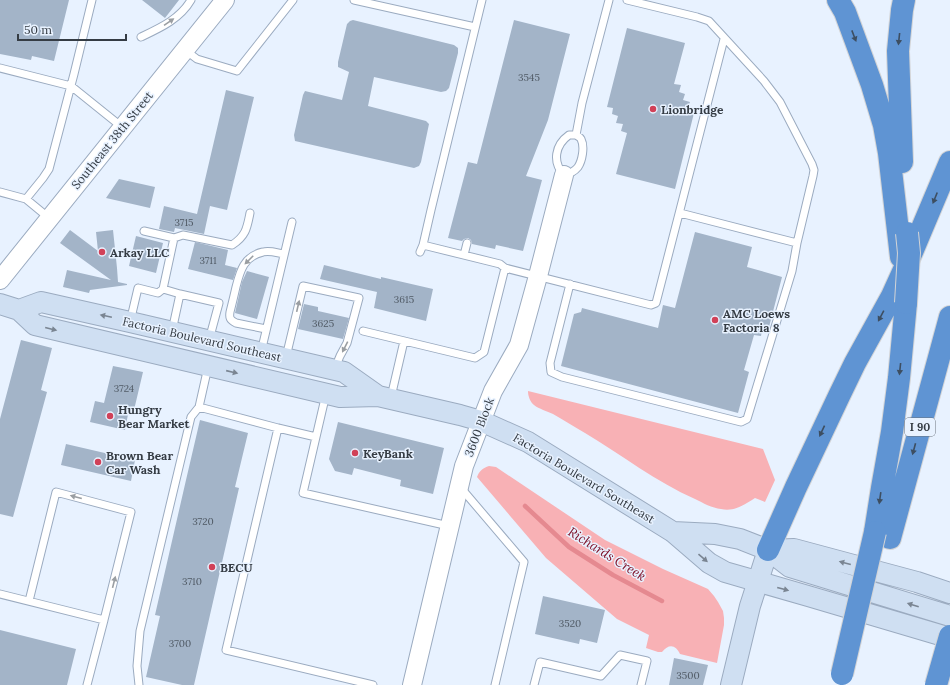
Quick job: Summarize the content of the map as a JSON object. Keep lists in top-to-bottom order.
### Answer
{
  "streets": {
    "highway": ["I 90"],
    "main road": ["Factoria Boulevard Southeast"],
    "street": ["Southeast 38th Street", "3600 Block"]
  },
  "crossings": [
    ["Factoria Boulevard Southeast", "3600 Block"]
  ],
  "water": ["Richards Creek"],
  "places": [
    "Lionbridge",
    "Arkay LLC",
    "AMC Loews Factoria 8",
    "Hungry Bear Market",
    "KeyBank",
    "Brown Bear Car Wash",
    "BECU"
  ],
  "house_numbers": [
    "3545",
    "3715",
    "3711",
    "3615",
    "3625",
    "3724",
    "3720",
    "3710",
    "3520",
    "3700",
    "3500"
  ],
  "scale_bar": "50 m"
}
